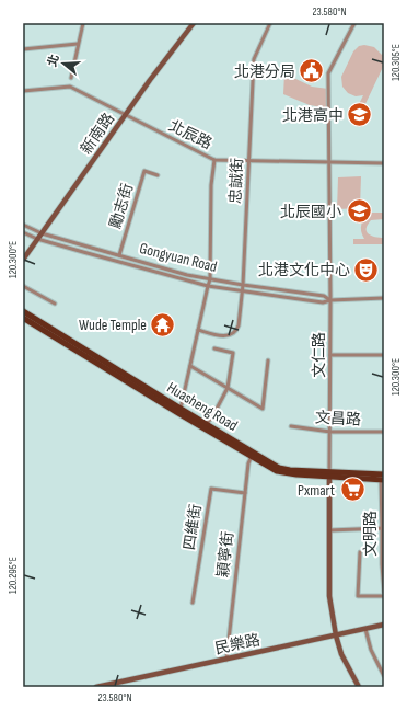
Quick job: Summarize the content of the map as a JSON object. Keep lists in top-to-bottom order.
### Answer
{
  "streets": {
    "main road": [
      "新南路",
      "文仁路",
      "Huasheng Road",
      "民樂路"
    ],
    "street": [
      "北辰路",
      "忠誠街",
      "勵志街",
      "Gongyuan Road",
      "文昌路",
      "四維街",
      "文明路",
      "穎寧街"
    ]
  },
  "crossings": [
    ["新南路", "北辰路"],
    ["新南路", "Gongyuan Road"],
    ["北辰路", "忠誠街"],
    ["北辰路", "文仁路"],
    ["忠誠街", "Gongyuan Road"],
    ["勵志街", "Gongyuan Road"],
    ["Gongyuan Road", "文仁路"],
    ["文仁路", "Huasheng Road"],
    ["文仁路", "文昌路"],
    ["文仁路", "民樂路"],
    ["Huasheng Road", "文明路"],
    ["Huasheng Road", "穎寧街"],
    ["四維街", "穎寧街"],
    ["穎寧街", "民樂路"]
  ],
  "places": {
    "public building": ["北港分局"],
    "school or university": ["北港高中", "北辰國小"],
    "theatre": ["北港文化中心"],
    "temple": ["Wude Temple"],
    "supermarket": ["Pxmart"]
  },
  "north": "left",
  "coordinates": [
    "23.580°N",
    "120.305°E",
    "120.300°E",
    "120.295°E"
  ]
}
